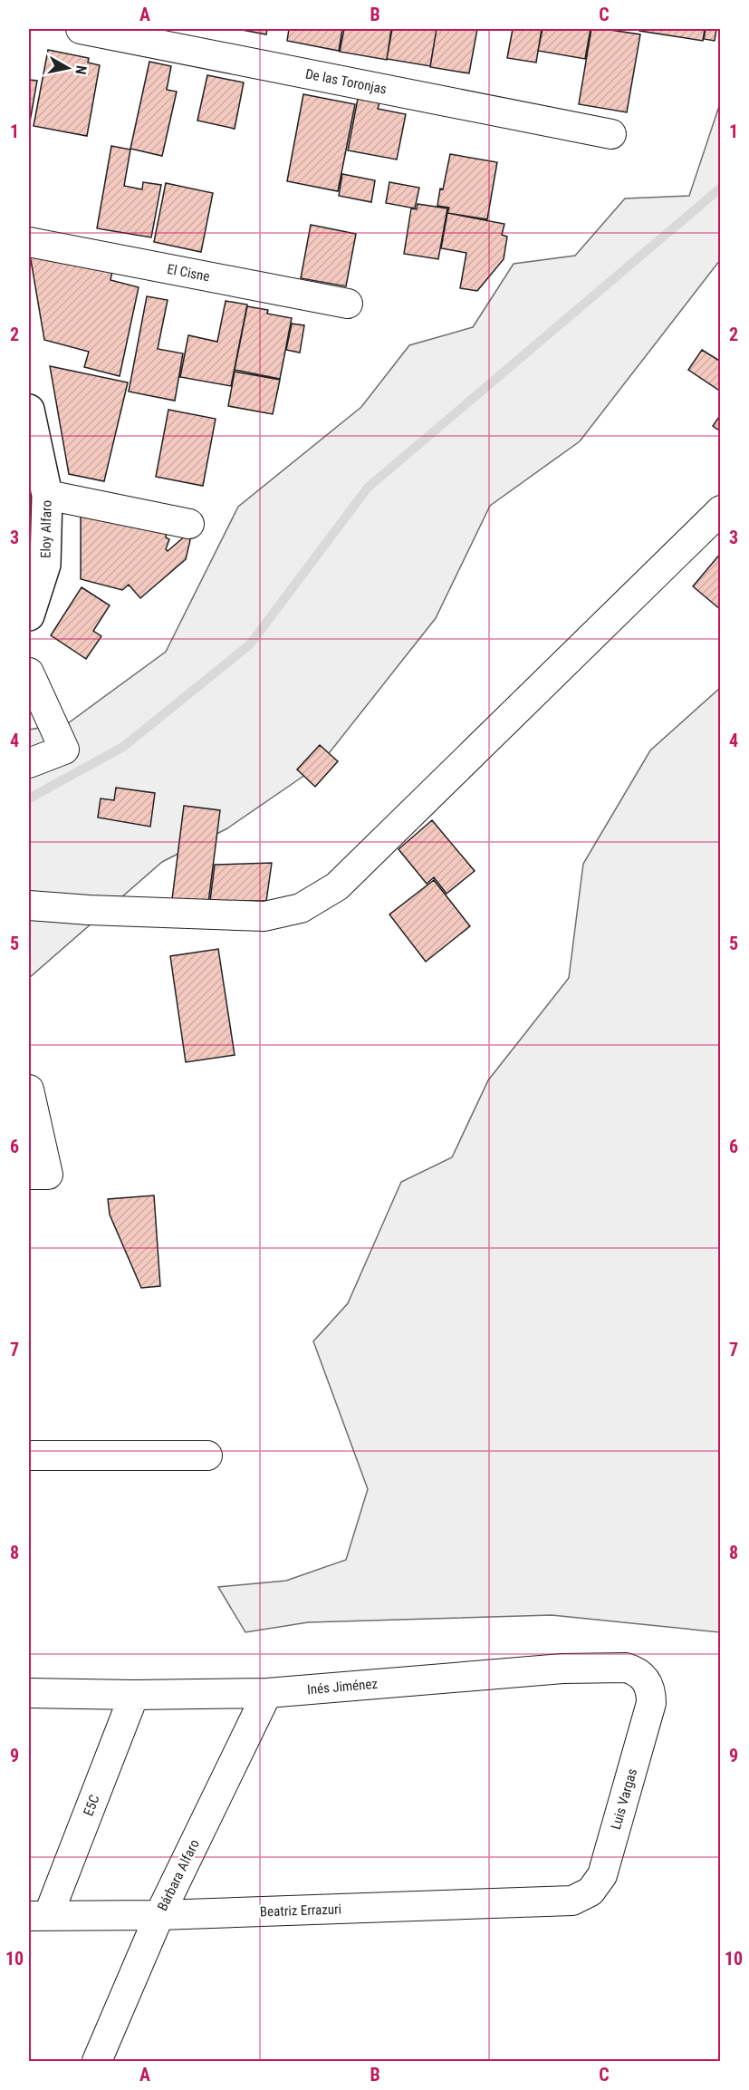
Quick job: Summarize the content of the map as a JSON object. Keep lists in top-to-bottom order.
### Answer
{
  "streets": {
    "street": [
      "De las Toronjas",
      "El Cisne",
      "Eloy Alfaro",
      "Inés Jiménez",
      "Luis Vargas",
      "E5C",
      "Bárbara Alfaro",
      "Beatriz Errazuri"
    ]
  },
  "crossings": [
    ["Inés Jiménez", "Luis Vargas"],
    ["Inés Jiménez", "E5C"],
    ["Inés Jiménez", "Bárbara Alfaro"],
    ["Luis Vargas", "Beatriz Errazuri"],
    ["E5C", "Beatriz Errazuri"],
    ["Bárbara Alfaro", "Beatriz Errazuri"]
  ],
  "north": "right",
  "grid": {
    "columns": ["A", "B", "C"],
    "rows": [
      "1",
      "2",
      "3",
      "4",
      "5",
      "6",
      "7",
      "8",
      "9",
      "10"
    ]
  }
}
